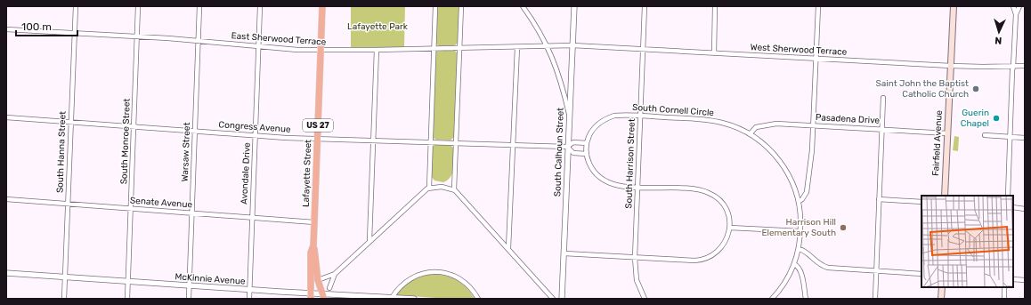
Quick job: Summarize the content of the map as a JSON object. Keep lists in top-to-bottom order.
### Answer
{
  "streets": {
    "highway": ["US 27", "Lafayette Street"],
    "main road": ["Fairfield Avenue"],
    "street": [
      "East Sherwood Terrace",
      "West Sherwood Terrace",
      "South Cornell Circle",
      "Pasadena Drive",
      "Congress Avenue",
      "South Monroe Street",
      "South Hanna Street",
      "Warsaw Street",
      "South Calhoun Street",
      "South Harrison Street",
      "Avondale Drive",
      "Senate Avenue",
      "McKinnie Avenue"
    ]
  },
  "crossings": [
    ["East Sherwood Terrace", "West Sherwood Terrace"],
    ["East Sherwood Terrace", "South Monroe Street"],
    ["East Sherwood Terrace", "South Hanna Street"],
    ["East Sherwood Terrace", "Warsaw Street"],
    ["East Sherwood Terrace", "South Calhoun Street"],
    ["East Sherwood Terrace", "Avondale Drive"],
    ["East Sherwood Terrace", "Lafayette Street"],
    ["West Sherwood Terrace", "Fairfield Avenue"],
    ["West Sherwood Terrace", "South Calhoun Street"],
    ["West Sherwood Terrace", "South Harrison Street"],
    ["South Cornell Circle", "Pasadena Drive"],
    ["South Cornell Circle", "South Harrison Street"],
    ["Pasadena Drive", "Fairfield Avenue"],
    ["US 27", "Lafayette Street"],
    ["US 27", "McKinnie Avenue"],
    ["Congress Avenue", "South Monroe Street"],
    ["Congress Avenue", "South Hanna Street"],
    ["Congress Avenue", "Warsaw Street"],
    ["Congress Avenue", "South Calhoun Street"],
    ["Congress Avenue", "Avondale Drive"],
    ["Congress Avenue", "Lafayette Street"],
    ["South Monroe Street", "Senate Avenue"],
    ["South Monroe Street", "McKinnie Avenue"],
    ["South Hanna Street", "Senate Avenue"],
    ["South Hanna Street", "McKinnie Avenue"],
    ["Warsaw Street", "Senate Avenue"],
    ["Warsaw Street", "McKinnie Avenue"],
    ["Avondale Drive", "Senate Avenue"],
    ["Avondale Drive", "McKinnie Avenue"],
    ["Lafayette Street", "Senate Avenue"],
    ["Lafayette Street", "McKinnie Avenue"]
  ],
  "parks": ["Lafayette Park"],
  "places": ["Saint John the Baptist Catholic Church", "Guerin Chapel", "Harrison Hill Elementary South"],
  "scale_bar": "100 m",
  "north": "bottom"
}
